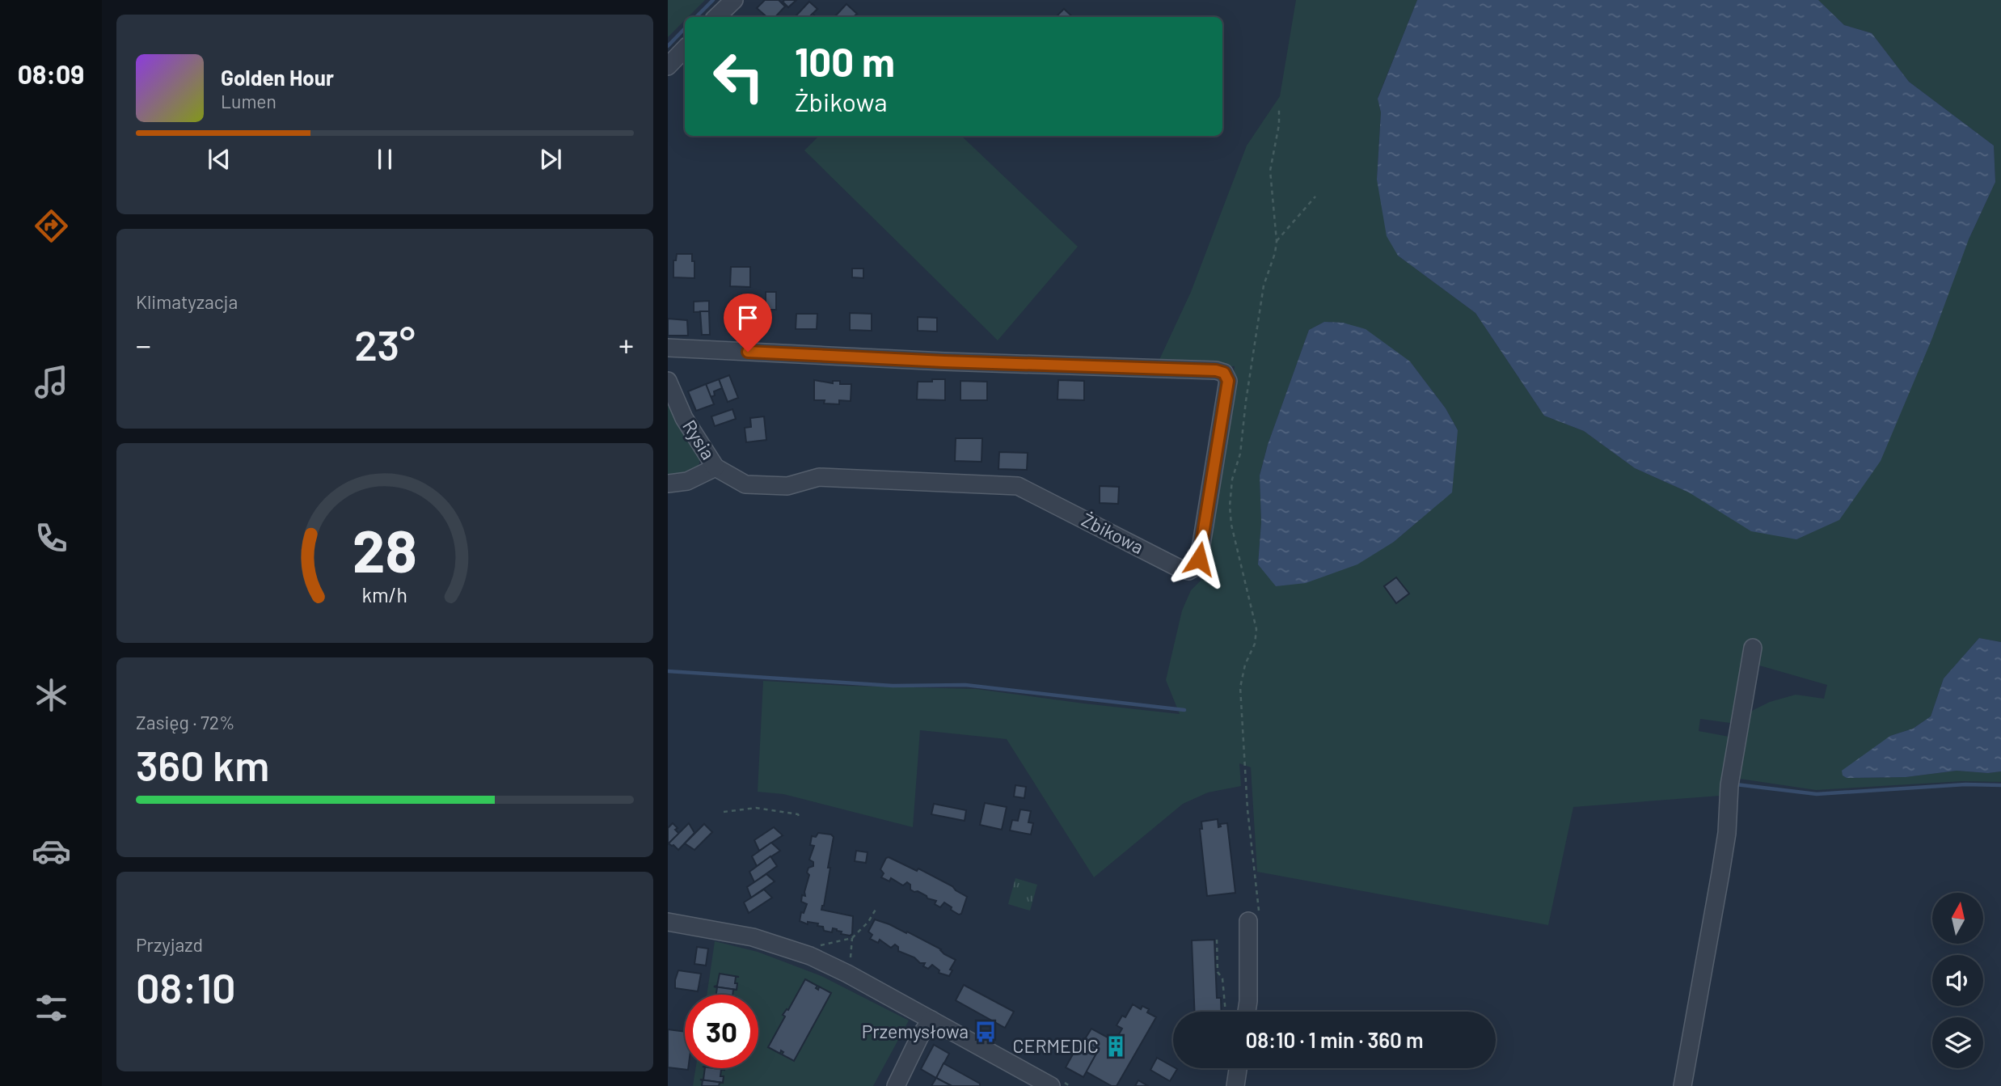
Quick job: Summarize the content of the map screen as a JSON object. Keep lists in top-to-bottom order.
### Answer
{
  "streets": {
    "street": ["Rysia", "Żbikowa"]
  },
  "crossings": [
    ["Rysia", "Żbikowa"]
  ],
  "places": {
    "bus stop": ["Przemysłowa"],
    "building": ["CERMEDIC"]
  },
  "north": "top",
  "page": {
    "tabs": "08:09",
    "turn": ["100 m", "Żbikowa"],
    "song": ["Golden Hour", "Lumen"],
    "tile": [
      "Klimatyzacja",
      ["Zasięg · 72%", "360 km"],
      ["Przyjazd", "08:10"]
    ],
    "heat": ["−", "23°", "+"],
    "limit": "30",
    "trip": "08:10 · 1 min · 360 m",
    "gauge": ["28", "km/h"]
  }
}
